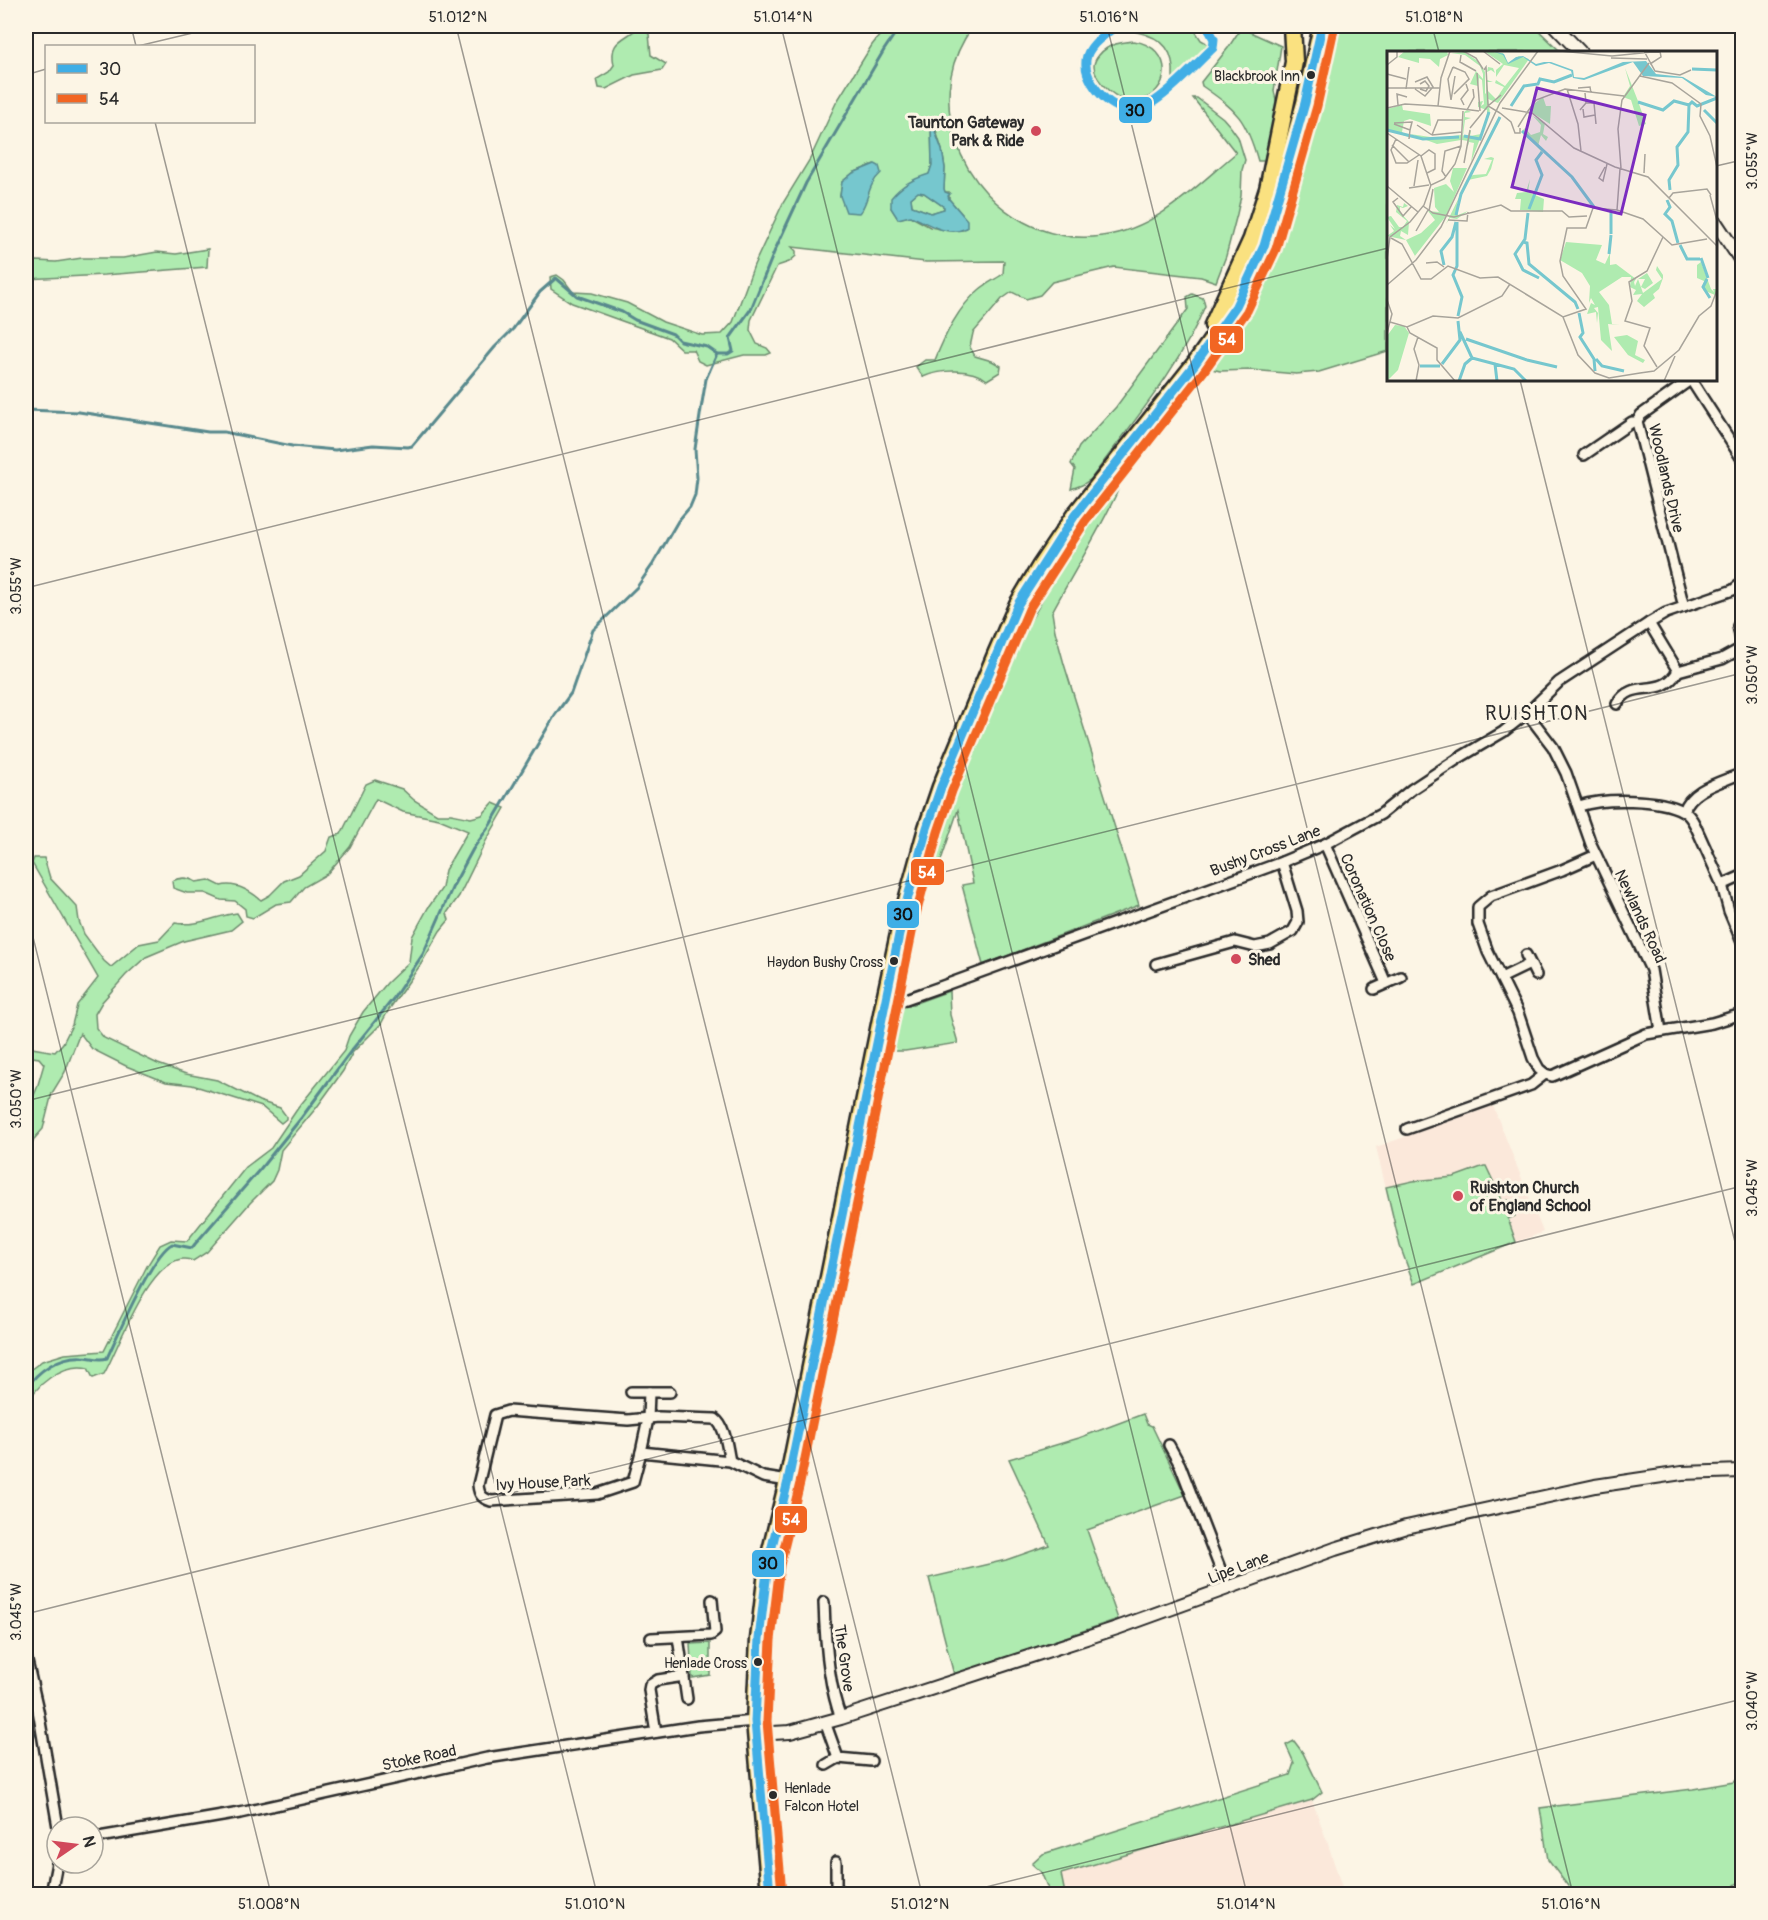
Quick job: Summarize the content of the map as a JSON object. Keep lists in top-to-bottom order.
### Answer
{
  "streets": {
    "street": [
      "Woodlands Drive",
      "Bushy Cross Lane",
      "Coronation Close",
      "Newlands Road",
      "Ivy House Park",
      "Lipe Lane",
      "The Grove",
      "Stoke Road"
    ]
  },
  "crossings": [
    ["Woodlands Drive", "Bushy Cross Lane"],
    ["Bushy Cross Lane", "Coronation Close"],
    ["Bushy Cross Lane", "Newlands Road"],
    ["Lipe Lane", "The Grove"],
    ["Lipe Lane", "Stoke Road"]
  ],
  "districts": ["RUISHTON"],
  "places": [
    "Blackbrook Inn",
    "Taunton Gateway Park & Ride",
    "Shed",
    "Haydon Bushy Cross",
    "Ruishton Church of England School",
    "Henlade Cross",
    "Henlade Falcon Hotel"
  ],
  "lines": ["transit line 30", "transit line 54"],
  "legend": ["30", "54"],
  "north": "right",
  "coordinates": [
    "51.012°N",
    "51.014°N",
    "51.016°N",
    "51.018°N",
    "3.055°W",
    "3.050°W",
    "3.045°W",
    "3.040°W",
    "51.008°N",
    "51.010°N"
  ]
}
